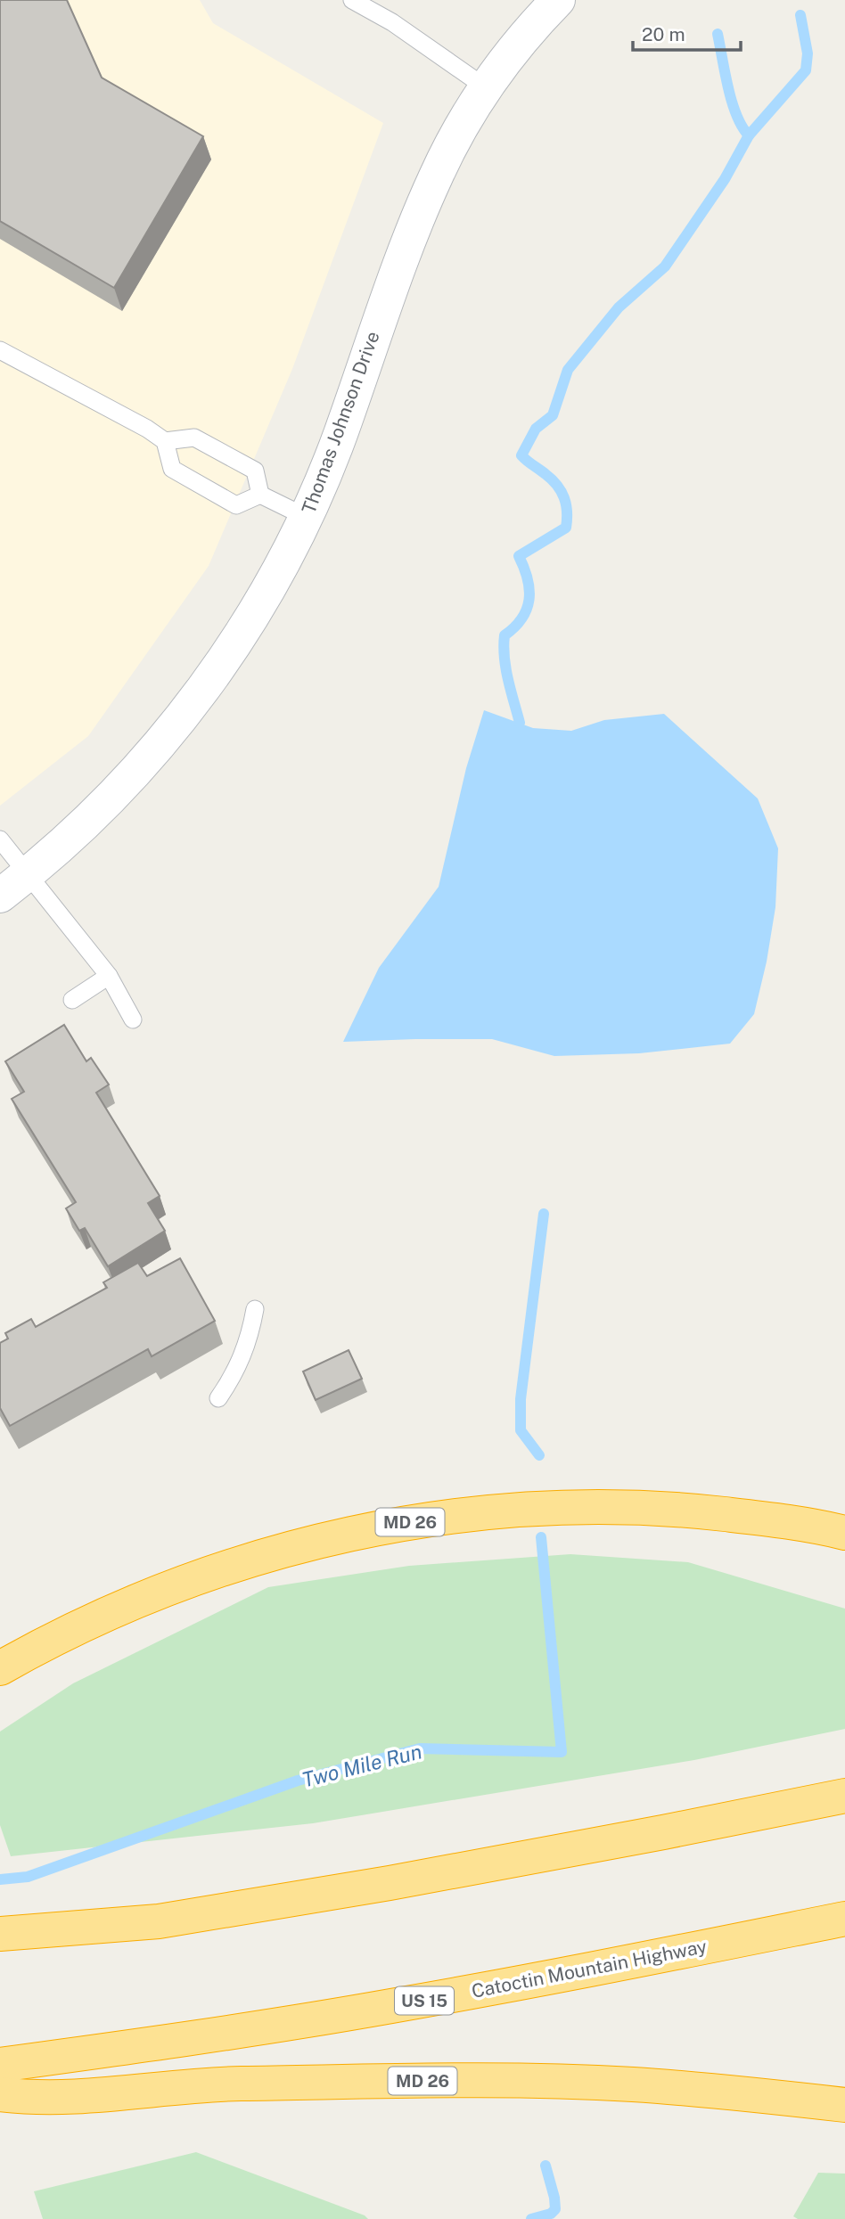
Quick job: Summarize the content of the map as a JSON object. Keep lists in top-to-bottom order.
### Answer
{
  "streets": {
    "highway": ["MD 26", "Catoctin Mountain Highway", "US 15"],
    "street": ["Thomas Johnson Drive"]
  },
  "water": ["Two Mile Run"],
  "scale_bar": "20 m"
}
